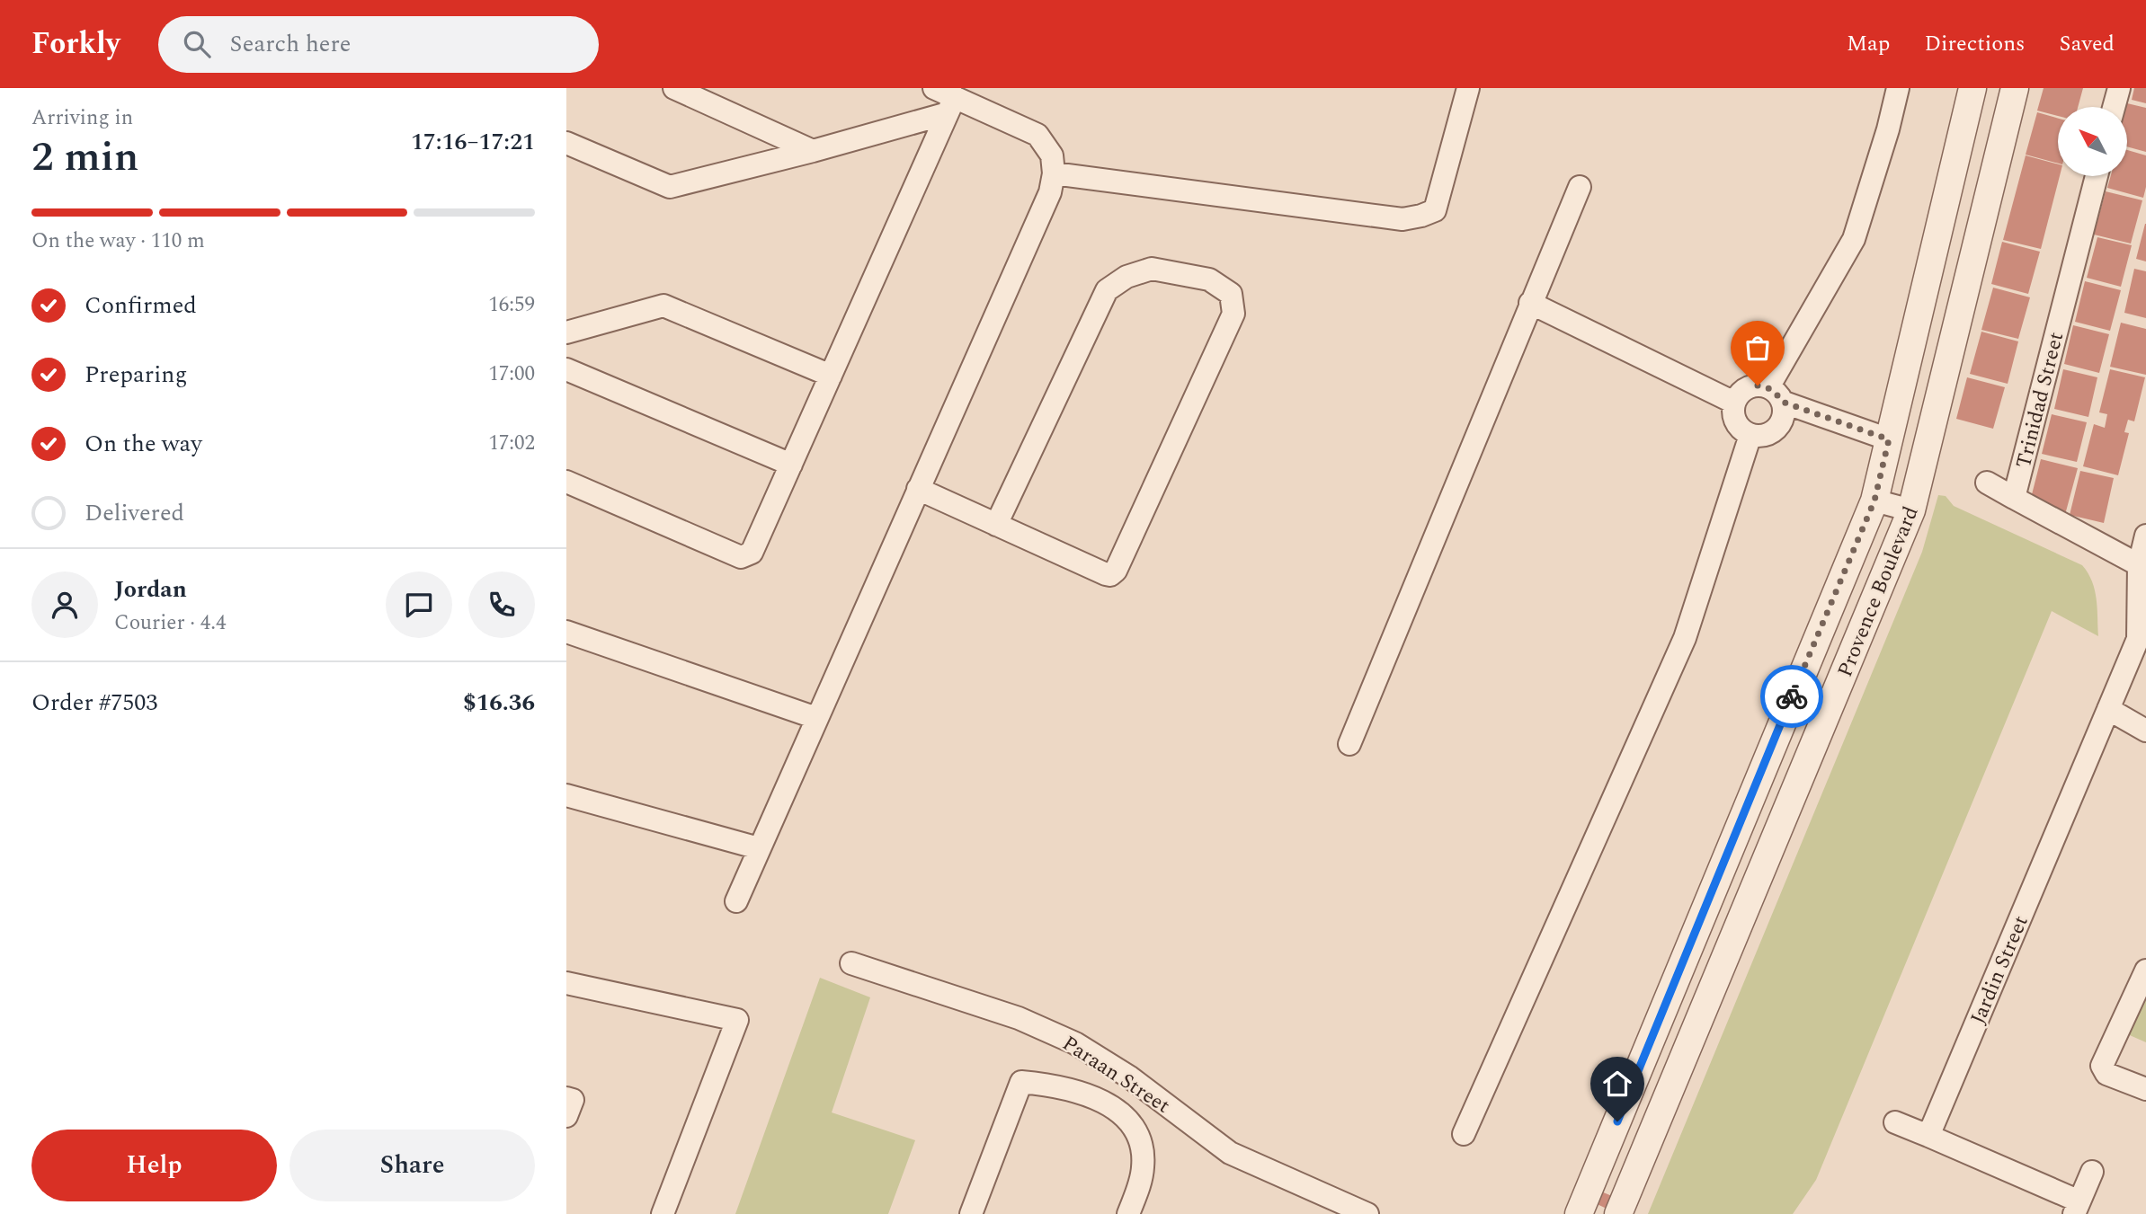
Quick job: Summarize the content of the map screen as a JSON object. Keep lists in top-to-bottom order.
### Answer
{
  "streets": {
    "street": [
      "Trinidad Street",
      "Provence Boulevard",
      "Jardin Street",
      "Paraan Street"
    ]
  },
  "north": "top left",
  "page": {
    "header": "Forkly",
    "search": "Search here",
    "nav": ["Map", "Directions", "Saved"],
    "heading": ["2 min", "Arriving in", "17:16–17:21"],
    "panel": [
      "Jordan",
      "Courier · 4.4",
      "Order #7503",
      "$16.36"
    ],
    "bar": "On the way · 110 m",
    "list": [
      ["Confirmed", "16:59"],
      ["Preparing", "17:00"],
      ["On the way", "17:02"],
      "Delivered"
    ],
    "buttons": ["Help", "Share"]
  }
}
